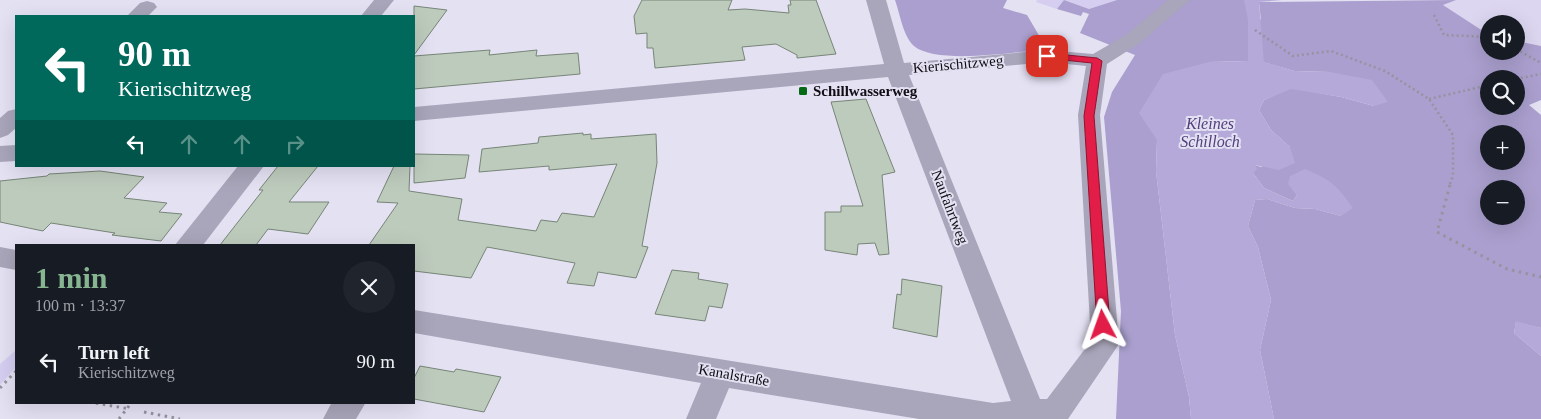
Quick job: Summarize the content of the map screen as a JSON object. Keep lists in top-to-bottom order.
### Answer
{
  "streets": {
    "street": ["Kierischitzweg", "Naufahrtweg", "Kanalstraße"]
  },
  "crossings": [
    ["Kierischitzweg", "Naufahrtweg"],
    ["Naufahrtweg", "Kanalstraße"]
  ],
  "water": ["Kleines Schilloch"],
  "places": {
    "transit": ["Schillwasserweg"]
  },
  "page": {
    "map_buttons": ["+", "−"],
    "turn": ["90 m", "Kierischitzweg"],
    "heading": ["1 min", "100 m · 13:37"],
    "list": [
      {
        "name": "Turn left",
        "note": "Kierischitzweg",
        "value": "90 m"
      }
    ]
  }
}
